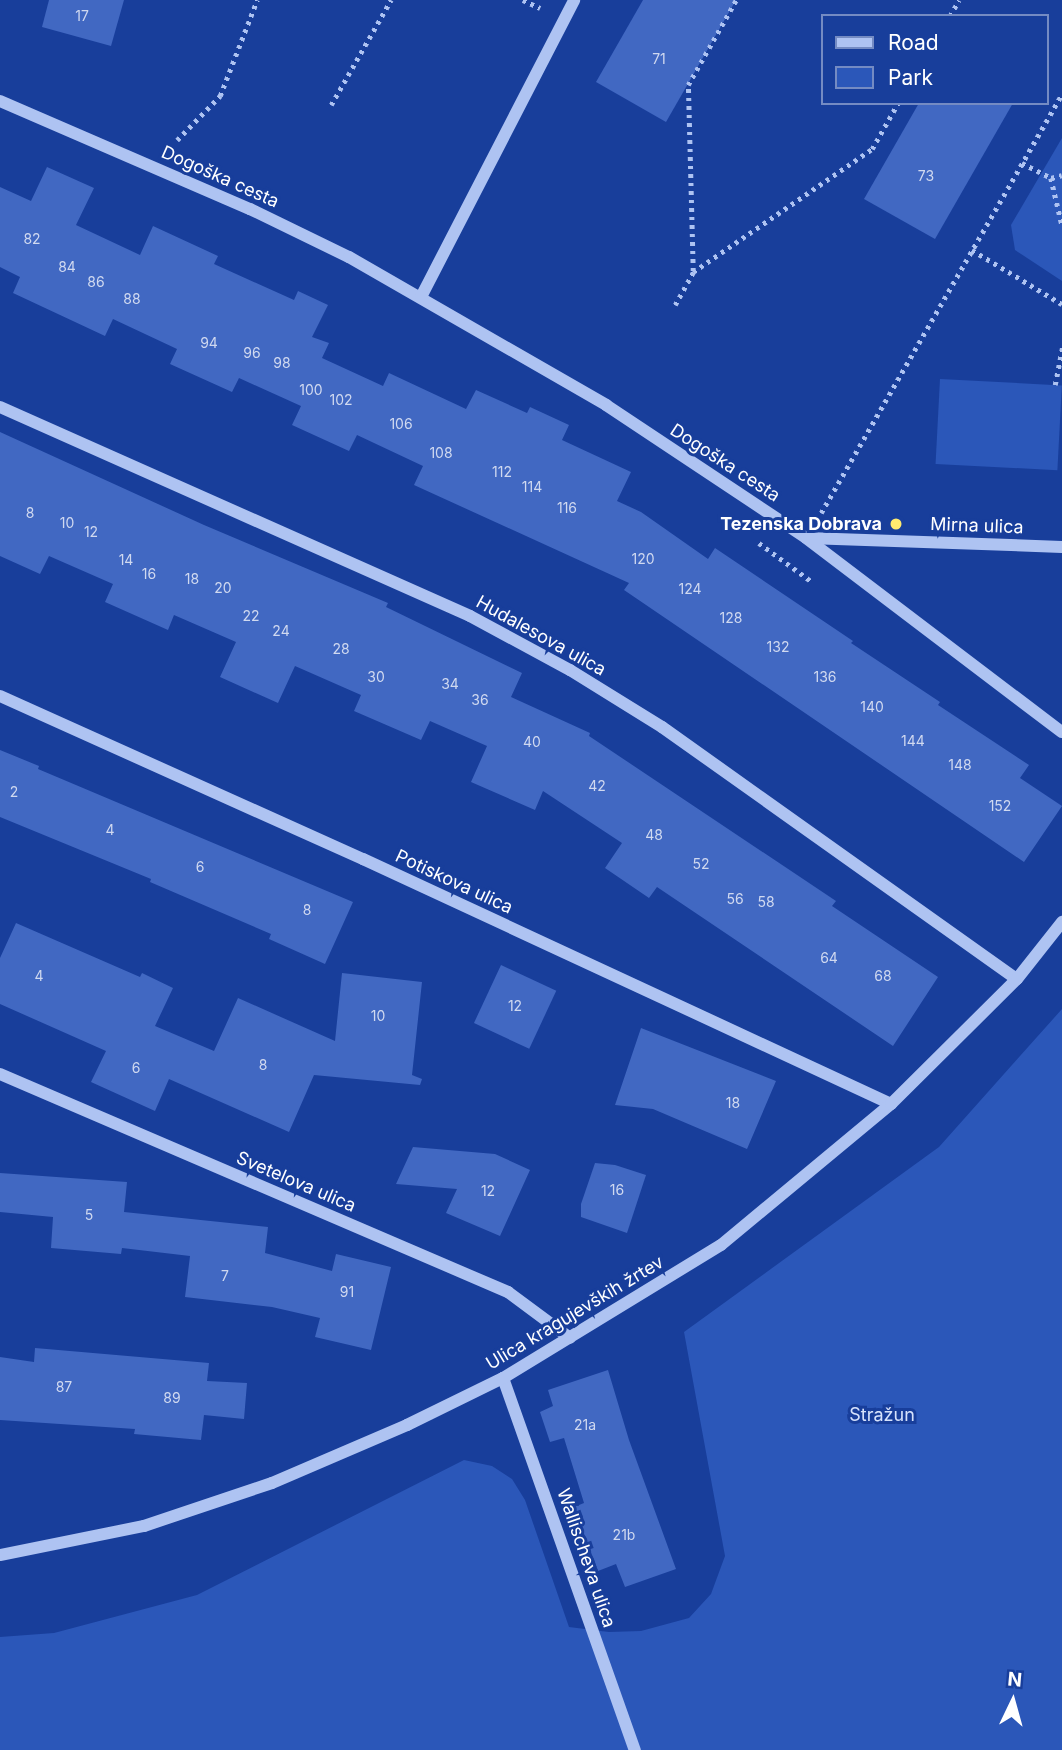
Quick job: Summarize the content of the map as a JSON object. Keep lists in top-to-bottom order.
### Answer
{
  "streets": {
    "street": [
      "Dogoška cesta",
      "Mirna ulica",
      "Hudalesova ulica",
      "Potiskova ulica",
      "Svetelova ulica",
      "Ulica kragujevških žrtev",
      "Wallischeva ulica"
    ]
  },
  "crossings": [
    ["Dogoška cesta", "Mirna ulica"],
    ["Hudalesova ulica", "Ulica kragujevških žrtev"],
    ["Potiskova ulica", "Ulica kragujevških žrtev"],
    ["Svetelova ulica", "Ulica kragujevških žrtev"],
    ["Ulica kragujevških žrtev", "Wallischeva ulica"]
  ],
  "parks": ["Stražun"],
  "places": ["Tezenska Dobrava"],
  "house_numbers": [
    "17",
    "71",
    "73",
    "82",
    "84",
    "86",
    "88",
    "94",
    "96",
    "98",
    "100",
    "102",
    "106",
    "108",
    "112",
    "114",
    "116",
    "8",
    "10",
    "12",
    "120",
    "14",
    "16",
    "18",
    "20",
    "124",
    "22",
    "128",
    "24",
    "132",
    "28",
    "30",
    "136",
    "34",
    "36",
    "140",
    "144",
    "40",
    "148",
    "42",
    "2",
    "152",
    "4",
    "48",
    "52",
    "6",
    "56",
    "58",
    "8",
    "64",
    "4",
    "68",
    "12",
    "10",
    "8",
    "6",
    "18",
    "16",
    "12",
    "5",
    "7",
    "91",
    "87",
    "89",
    "21a",
    "21b"
  ],
  "legend": ["Road", "Park"],
  "north": "top"
}
